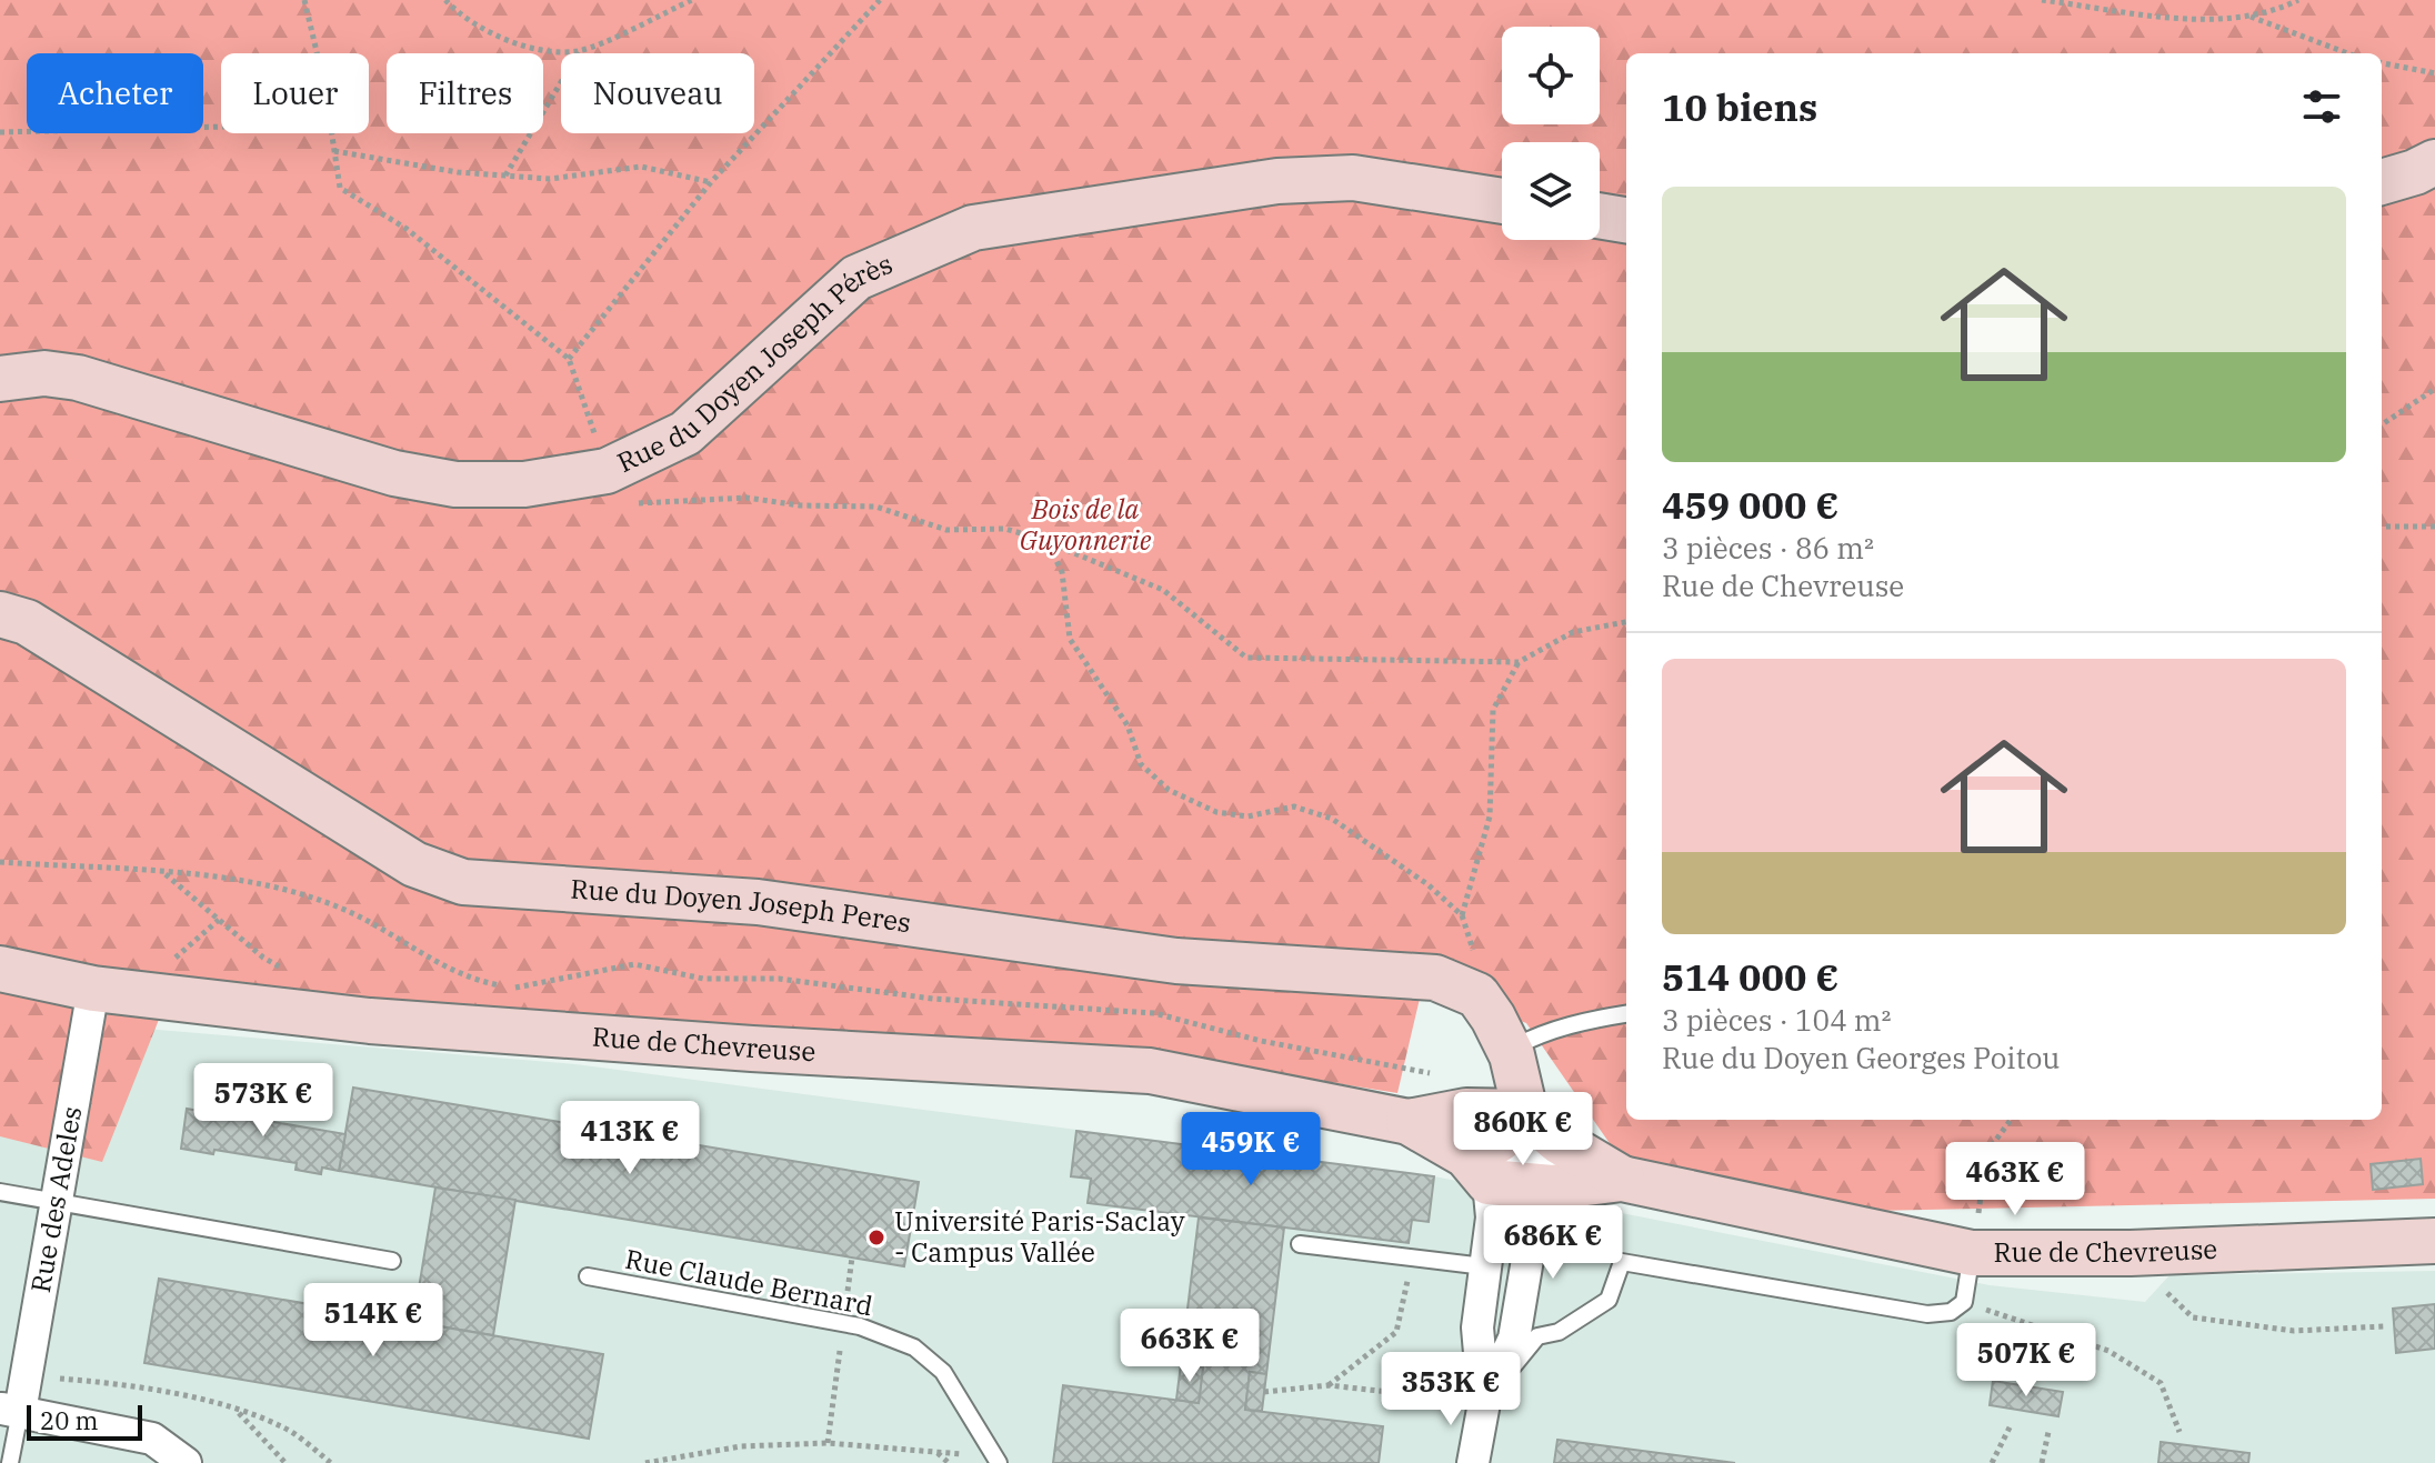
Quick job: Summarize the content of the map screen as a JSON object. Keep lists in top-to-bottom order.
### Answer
{
  "streets": {
    "street": [
      "Rue du Doyen Joseph Pérès",
      "Rue du Doyen Joseph Peres",
      "Rue de Chevreuse",
      "Rue des Adeles"
    ],
    "lane": ["Rue Claude Bernard"]
  },
  "crossings": [
    ["Rue de Chevreuse", "Rue des Adeles"]
  ],
  "parks": ["Bois de la Guyonnerie"],
  "places": ["Université Paris-Saclay - Campus Vallée"],
  "scale_bar": "20 m",
  "page": {
    "chip": [
      "Acheter",
      "Louer",
      "Filtres",
      "Nouveau"
    ],
    "heading": "10 biens",
    "list": [
      {
        "name": "459 000 €",
        "note": "3 pièces · 86 m² · Rue de Chevreuse"
      },
      {
        "name": "514 000 €",
        "note": "3 pièces · 104 m² · Rue du Doyen Georges Poitou"
      }
    ],
    "price": [
      "573K €",
      "860K €",
      "413K €",
      "459K €",
      "463K €",
      "686K €",
      "514K €",
      "663K €",
      "507K €",
      "353K €"
    ],
    "scale": "20 m"
  }
}
